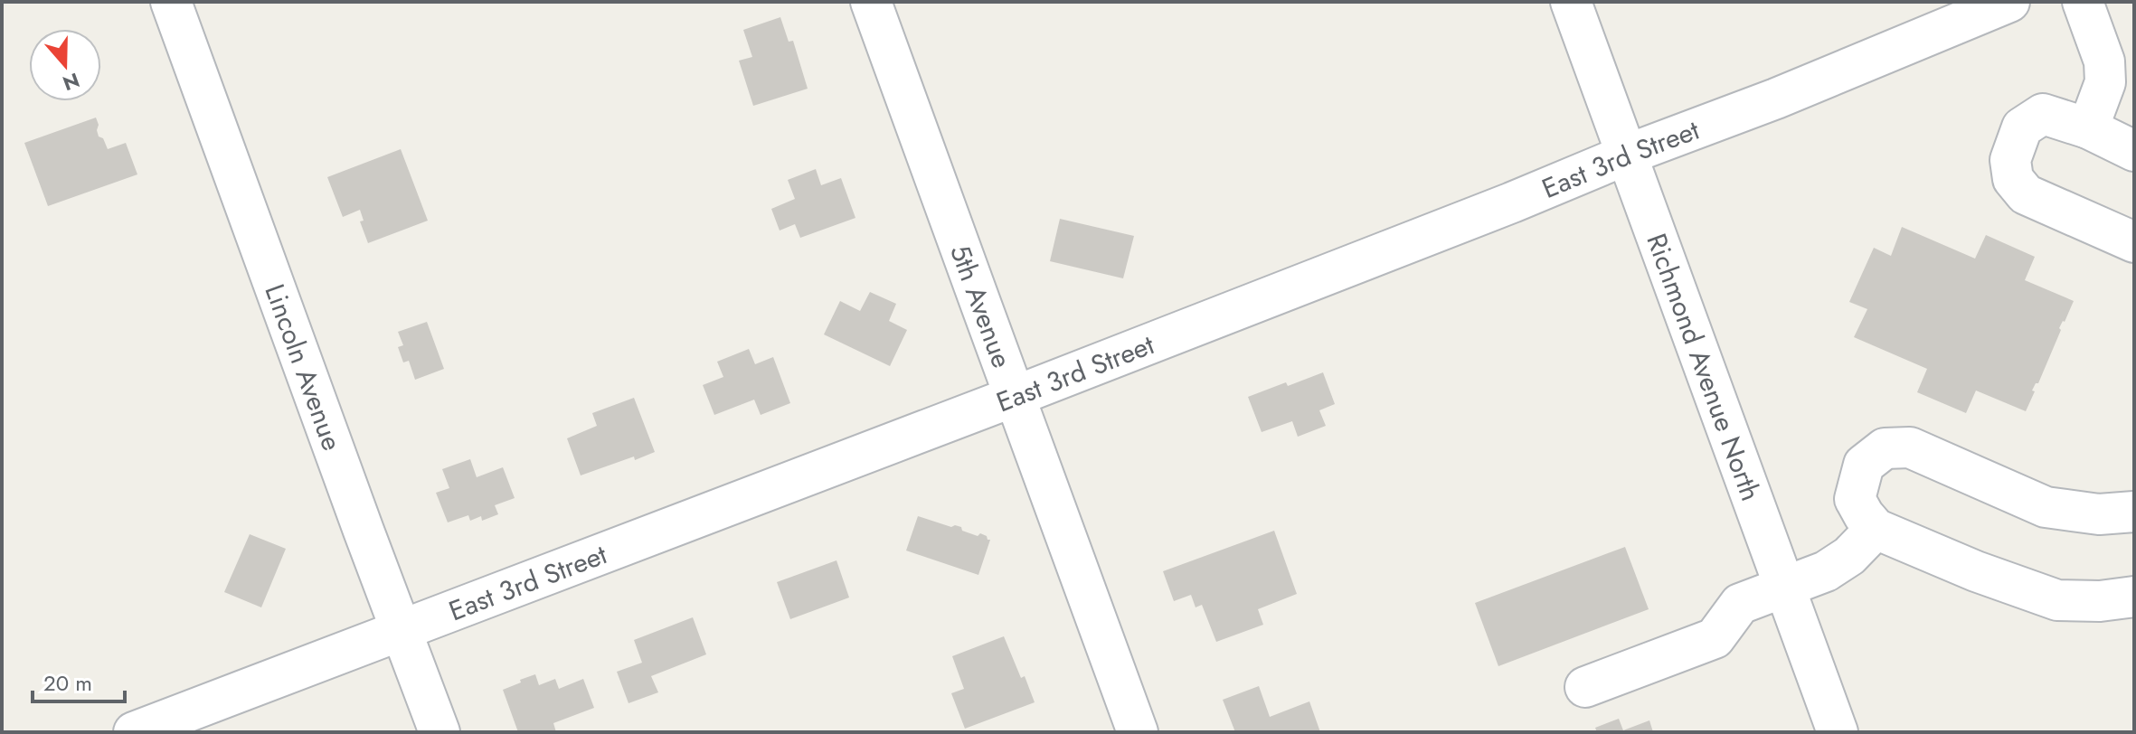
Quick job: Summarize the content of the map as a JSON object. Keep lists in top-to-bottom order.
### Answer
{
  "streets": {
    "street": [
      "East 3rd Street",
      "5th Avenue",
      "Richmond Avenue North",
      "Lincoln Avenue"
    ]
  },
  "crossings": [
    ["East 3rd Street", "5th Avenue"],
    ["East 3rd Street", "Richmond Avenue North"],
    ["East 3rd Street", "Lincoln Avenue"]
  ],
  "scale_bar": "20 m",
  "north": "bottom"
}
